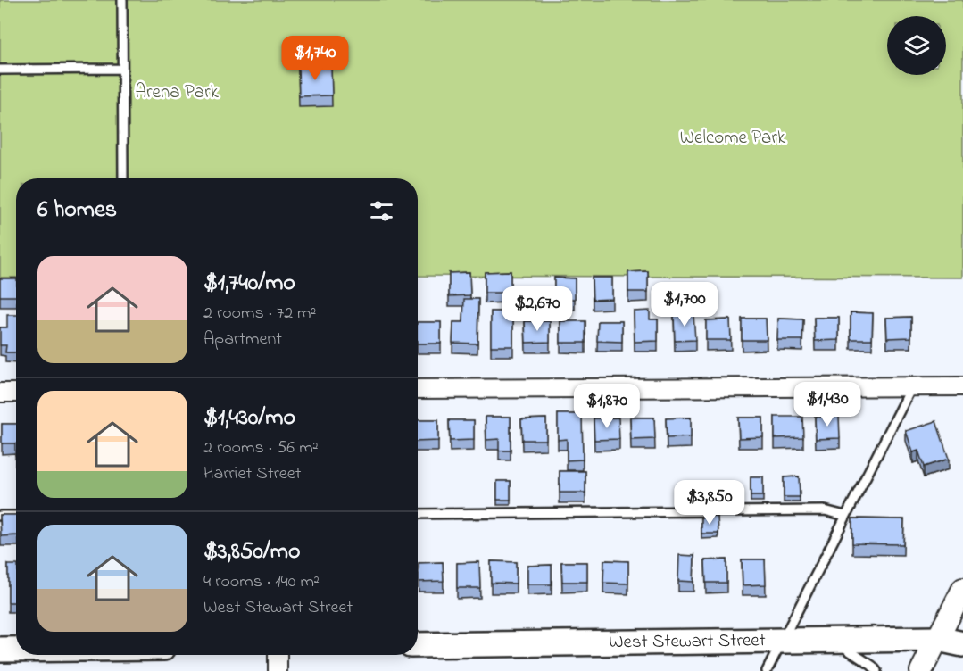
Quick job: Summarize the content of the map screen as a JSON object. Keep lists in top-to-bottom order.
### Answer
{
  "streets": {
    "main road": ["West Stewart Street"]
  },
  "parks": ["Arena Park", "Welcome Park"],
  "page": {
    "price": [
      "$1,740",
      "$1,700",
      "$2,670",
      "$1,430",
      "$1,870",
      "$3,850"
    ],
    "heading": "6 homes",
    "list": [
      {
        "name": "$1,740/mo",
        "note": "2 rooms · 72 m² · Apartment"
      },
      {
        "name": "$1,430/mo",
        "note": "2 rooms · 56 m² · Harriet Street"
      },
      {
        "name": "$3,850/mo",
        "note": "4 rooms · 140 m² · West Stewart Street"
      }
    ]
  }
}
